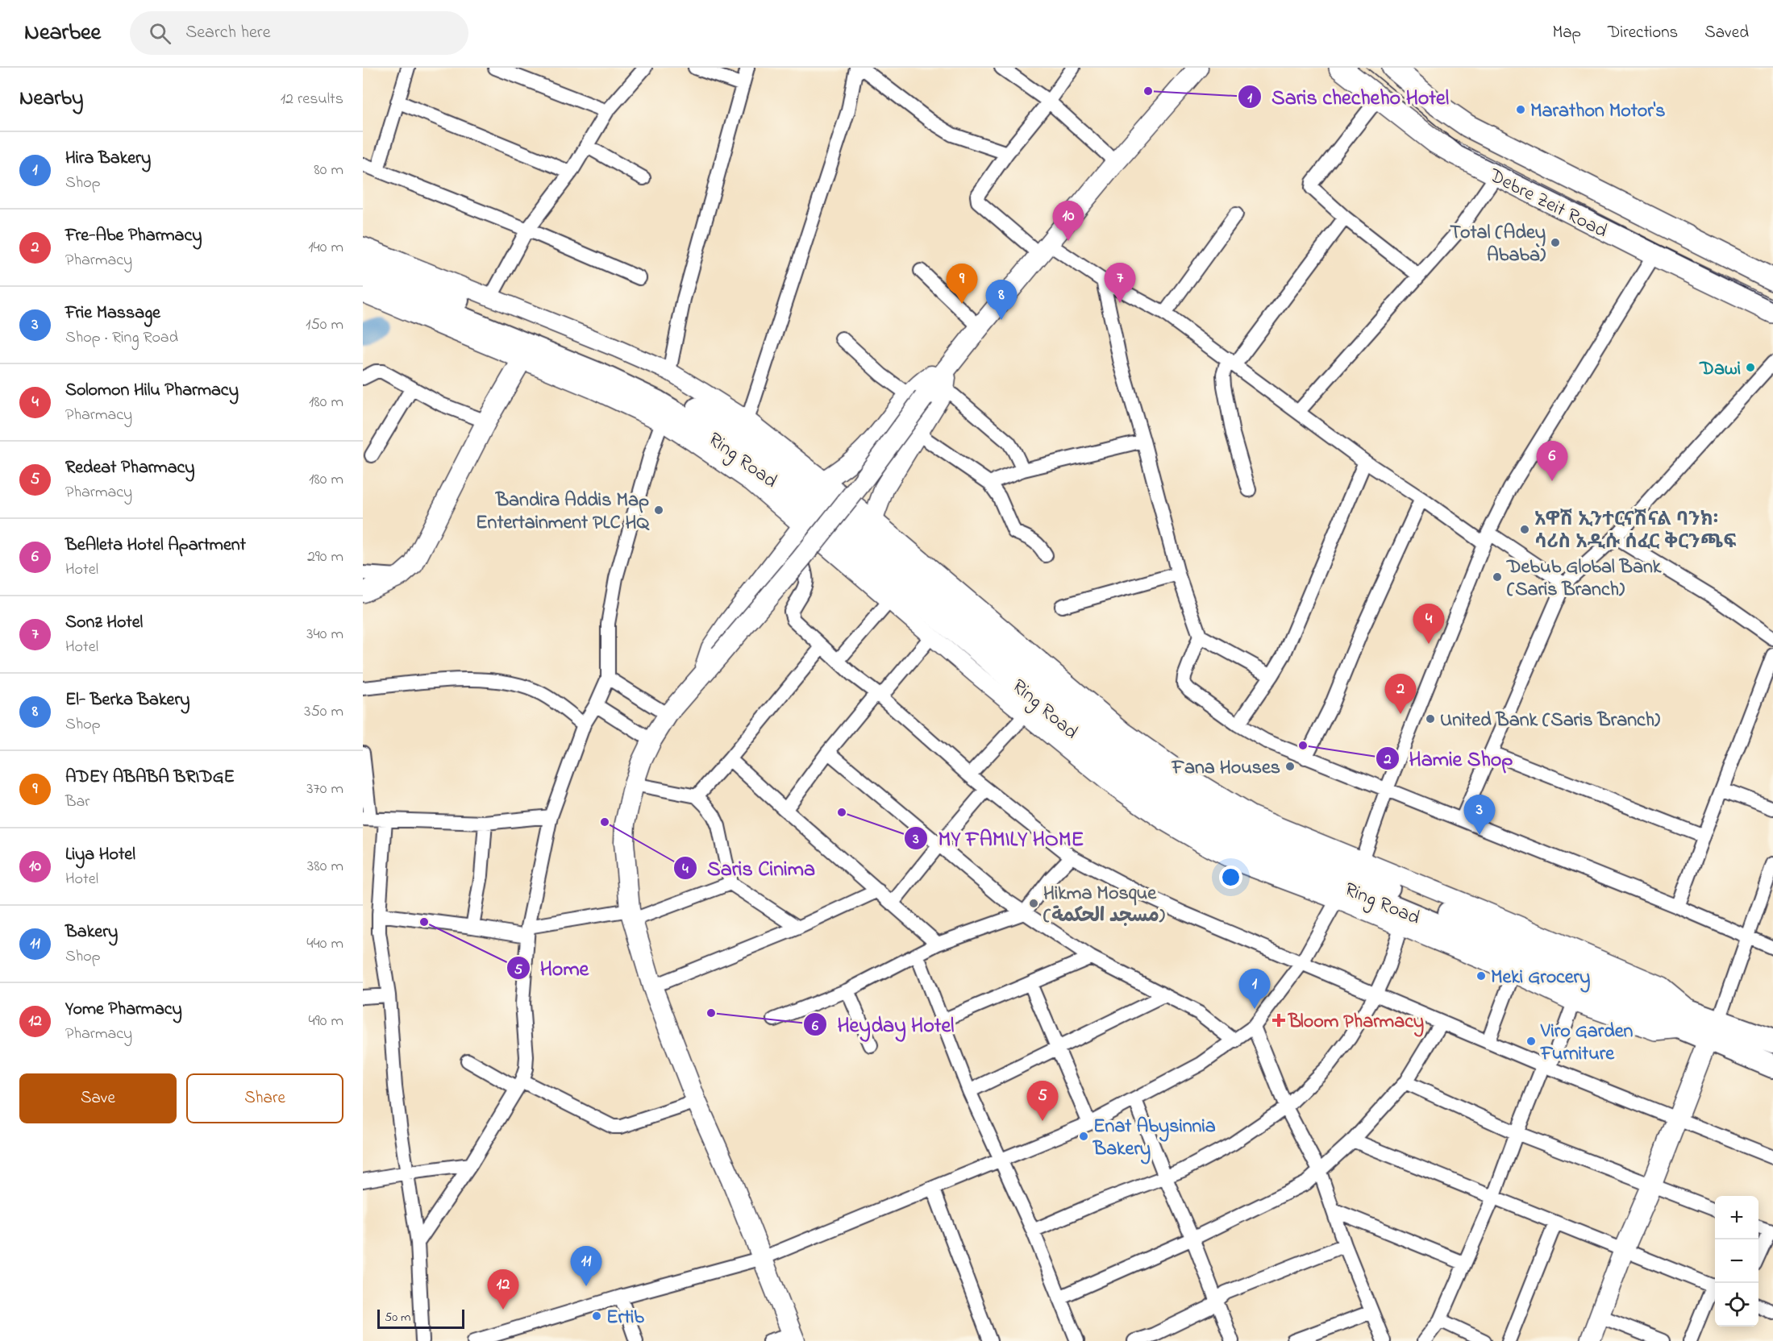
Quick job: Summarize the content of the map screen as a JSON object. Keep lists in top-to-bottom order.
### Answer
{
  "streets": {
    "highway": ["Ring Road"],
    "main road": ["Debre Zeit Road"]
  },
  "places": {
    "other": [
      "Saris checheho Hotel",
      "Marathon Motor's",
      "Total (Adey Ababa)",
      "Dawi",
      "Bandira Addis Map Entertainment PLC HQ",
      "አዋሽ ኢንተርናሽናል ባንክ፡ ሳሪስ አዲሱ ሰፈር ቅርንጫፍ",
      "Debub Global Bank (Saris Branch)",
      "United Bank (Saris Branch)",
      "Hamie Shop",
      "Fana Houses",
      "MY FAMILY HOME",
      "Saris Cinima",
      "Hikma Mosque (مسجد الحكمة)",
      "Home",
      "Meki Grocery",
      "Heyday Hotel",
      "Viro Garden Furniture",
      "Enat Abysinnia Bakery",
      "Ertib"
    ],
    "health": ["Bloom Pharmacy"]
  },
  "scale_bar": "50 m",
  "page": {
    "header": "Nearbee",
    "search": "Search here",
    "nav": ["Map", "Directions", "Saved"],
    "heading": ["Nearby", "12 results"],
    "list": [
      {
        "mark": "1",
        "name": "Hira Bakery",
        "note": "Shop",
        "value": "80 m"
      },
      {
        "mark": "2",
        "name": "Fre-Abe Pharmacy",
        "note": "Pharmacy",
        "value": "140 m"
      },
      {
        "mark": "3",
        "name": "Frie Massage",
        "note": "Shop · Ring Road",
        "value": "150 m"
      },
      {
        "mark": "4",
        "name": "Solomon Hilu Pharmacy",
        "note": "Pharmacy",
        "value": "180 m"
      },
      {
        "mark": "5",
        "name": "Redeat Pharmacy",
        "note": "Pharmacy",
        "value": "180 m"
      },
      {
        "mark": "6",
        "name": "BeAleta Hotel Apartment",
        "note": "Hotel",
        "value": "290 m"
      },
      {
        "mark": "7",
        "name": "Sonz Hotel",
        "note": "Hotel",
        "value": "340 m"
      },
      {
        "mark": "8",
        "name": "El- Berka Bakery",
        "note": "Shop",
        "value": "350 m"
      },
      {
        "mark": "9",
        "name": "ADEY ABABA BRIDGE",
        "note": "Bar",
        "value": "370 m"
      },
      {
        "mark": "10",
        "name": "Liya Hotel",
        "note": "Hotel",
        "value": "380 m"
      },
      {
        "mark": "11",
        "name": "Bakery",
        "note": "Shop",
        "value": "440 m"
      },
      {
        "mark": "12",
        "name": "Yome Pharmacy",
        "note": "Pharmacy",
        "value": "490 m"
      }
    ],
    "pins": [
      "10",
      "7",
      "9",
      "8",
      "6",
      "4",
      "2",
      "3",
      "1",
      "5",
      "11",
      "12"
    ],
    "buttons": ["Save", "Share"],
    "map_buttons": ["+", "−"],
    "scale": "50 m"
  }
}
